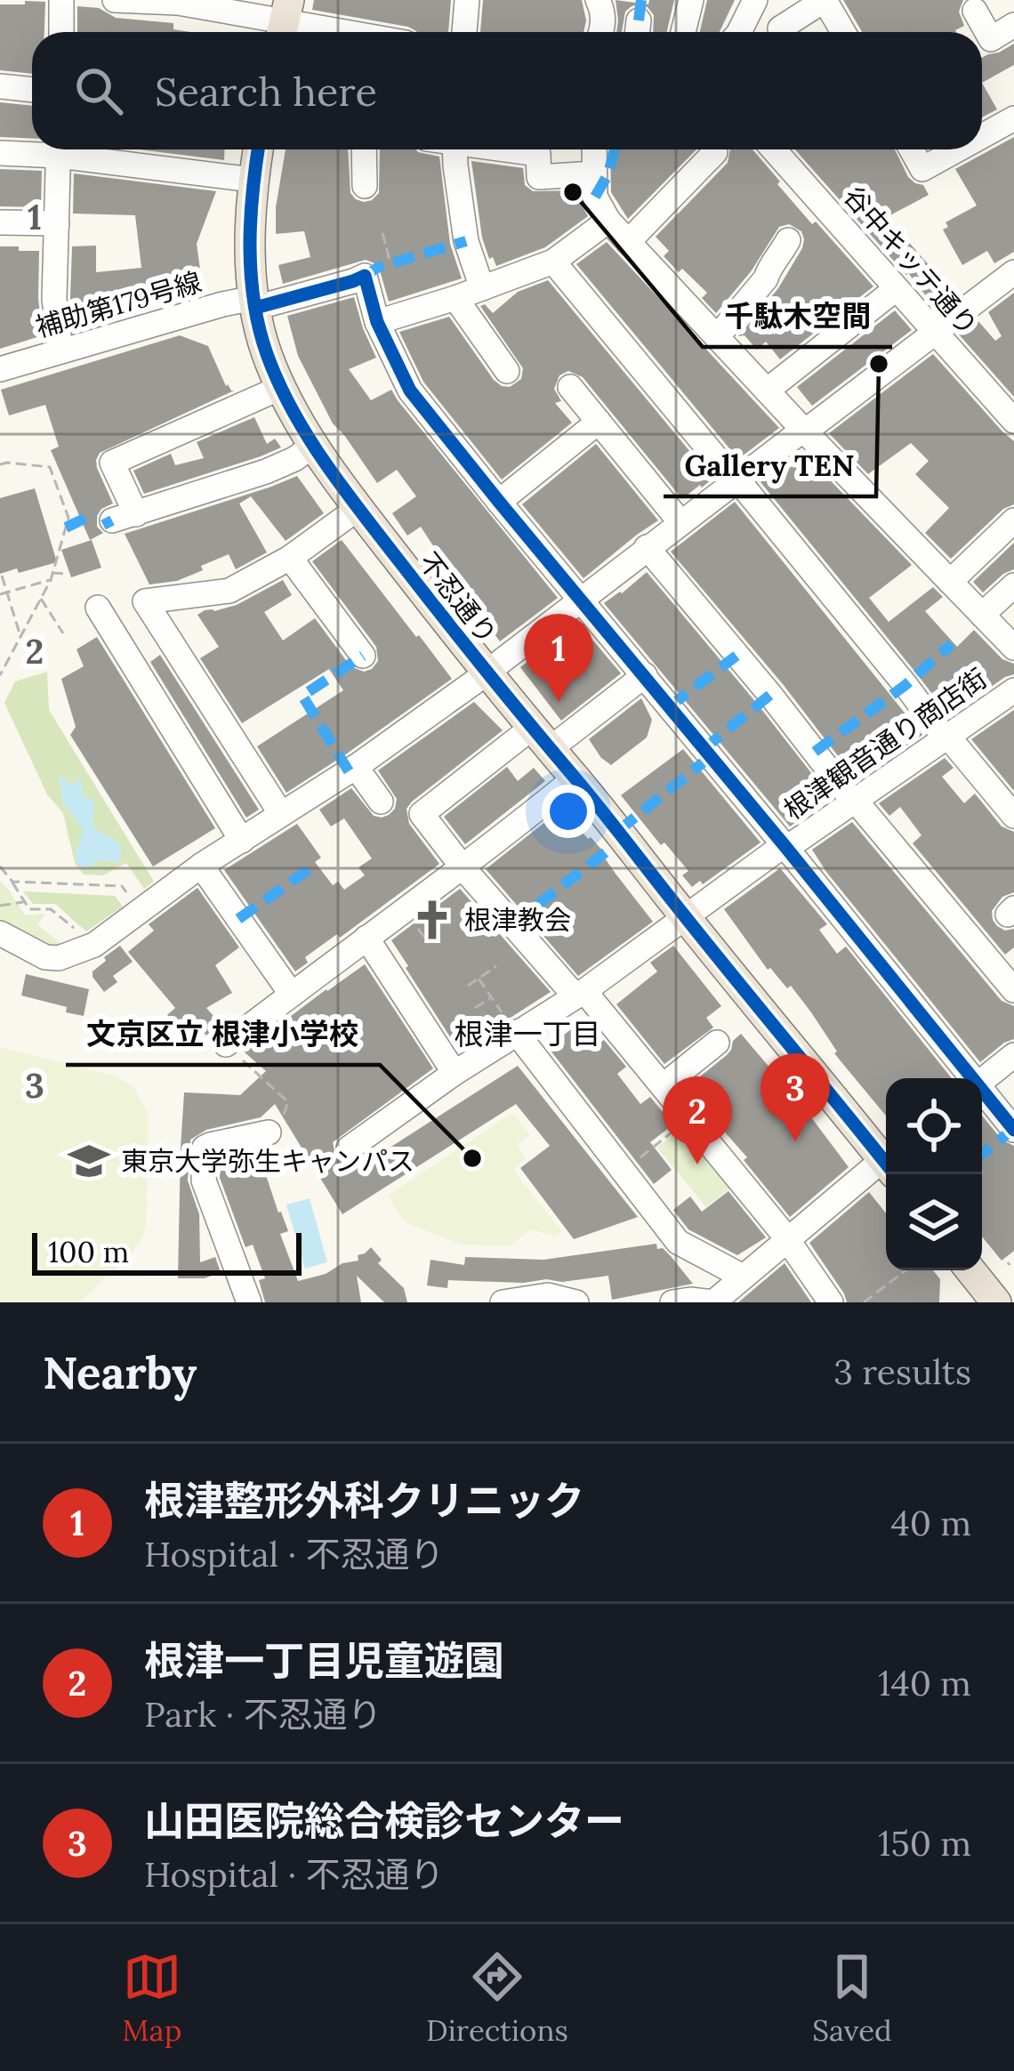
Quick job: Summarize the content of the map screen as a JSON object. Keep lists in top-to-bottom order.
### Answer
{
  "streets": {
    "main road": ["不忍通り"],
    "street": ["谷中キッテ通り", "補助第179号線", "根津観音通り商店街"]
  },
  "crossings": [
    ["補助第179号線", "不忍通り"],
    ["不忍通り", "根津観音通り商店街"]
  ],
  "districts": ["根津一丁目"],
  "places": {
    "other": ["千駄木空間", "Gallery TEN", "文京区立 根津小学校"],
    "church": ["根津教会"],
    "school or university": ["東京大学弥生キャンパス"]
  },
  "scale_bar": "100 m",
  "page": {
    "search": "Search here",
    "pins": ["1", "3", "2"],
    "scale": "100 m",
    "heading": ["Nearby", "3 results"],
    "list": [
      {
        "mark": "1",
        "name": "根津整形外科クリニック",
        "note": "Hospital · 不忍通り",
        "value": "40 m"
      },
      {
        "mark": "2",
        "name": "根津一丁目児童遊園",
        "note": "Park · 不忍通り",
        "value": "140 m"
      },
      {
        "mark": "3",
        "name": "山田医院総合検診センター",
        "note": "Hospital · 不忍通り",
        "value": "150 m"
      }
    ],
    "nav": ["Map", "Directions", "Saved"]
  },
  "grid": {
    "rows": ["1", "2", "3"]
  }
}
